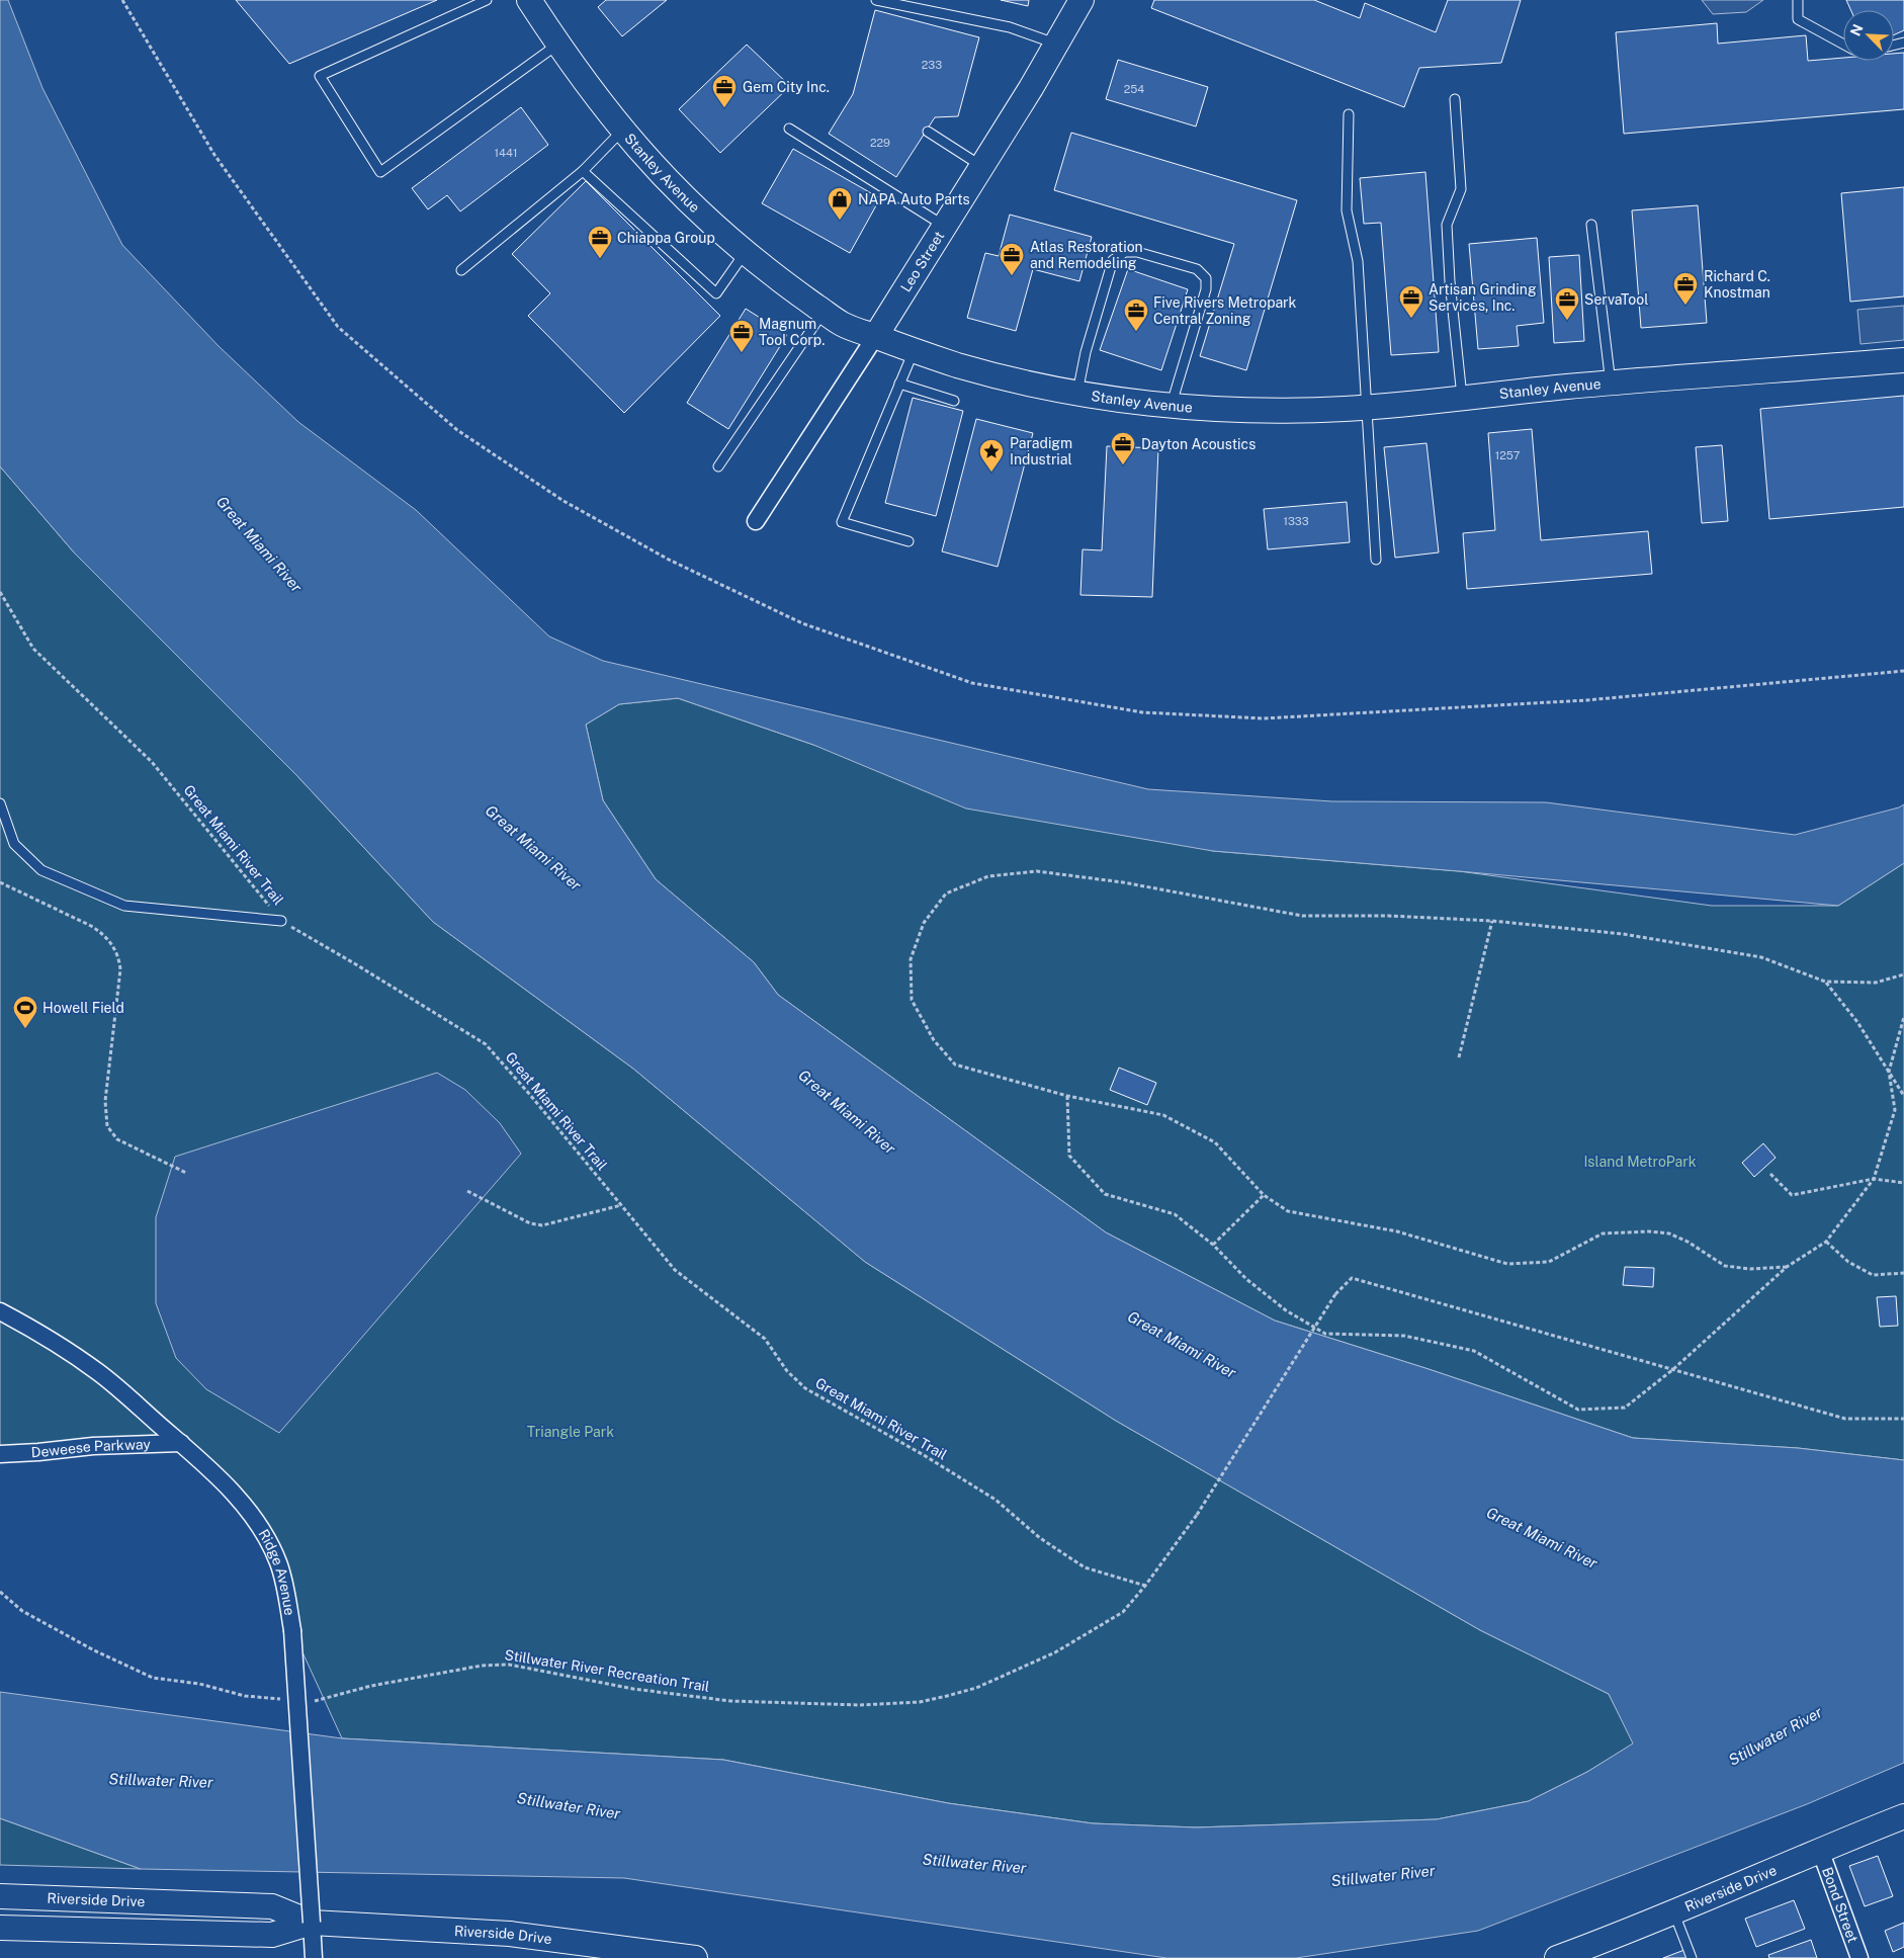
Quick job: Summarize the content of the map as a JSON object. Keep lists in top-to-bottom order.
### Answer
{
  "streets": {
    "street": [
      "Stanley Avenue",
      "Leo Street",
      "Deweese Parkway",
      "Ridge Avenue",
      "Riverside Drive",
      "Bond Street"
    ],
    "path": ["Great Miami River Trail", "Stillwater River Recreation Trail"]
  },
  "crossings": [
    ["Stanley Avenue", "Leo Street"],
    ["Great Miami River Trail", "Stillwater River Recreation Trail"],
    ["Deweese Parkway", "Ridge Avenue"],
    ["Ridge Avenue", "Riverside Drive"],
    ["Riverside Drive", "Bond Street"]
  ],
  "water": ["Great Miami River", "Stillwater River"],
  "parks": ["Island MetroPark", "Triangle Park"],
  "places": {
    "office": [
      "Gem City Inc.",
      "Chiappa Group",
      "Atlas Restoration and Remodeling",
      "Richard C. Knostman",
      "Artisan Grinding Services, Inc.",
      "ServaTool",
      "Five Rivers Metropark Central Zoning",
      "Magnum Tool Corp.",
      "Dayton Acoustics"
    ],
    "shop": ["NAPA Auto Parts"],
    "place": ["Paradigm Industrial"],
    "sports": ["Howell Field"]
  },
  "house_numbers": [
    "233",
    "254",
    "229",
    "1441",
    "1257",
    "1333"
  ],
  "north": "top left"
}
